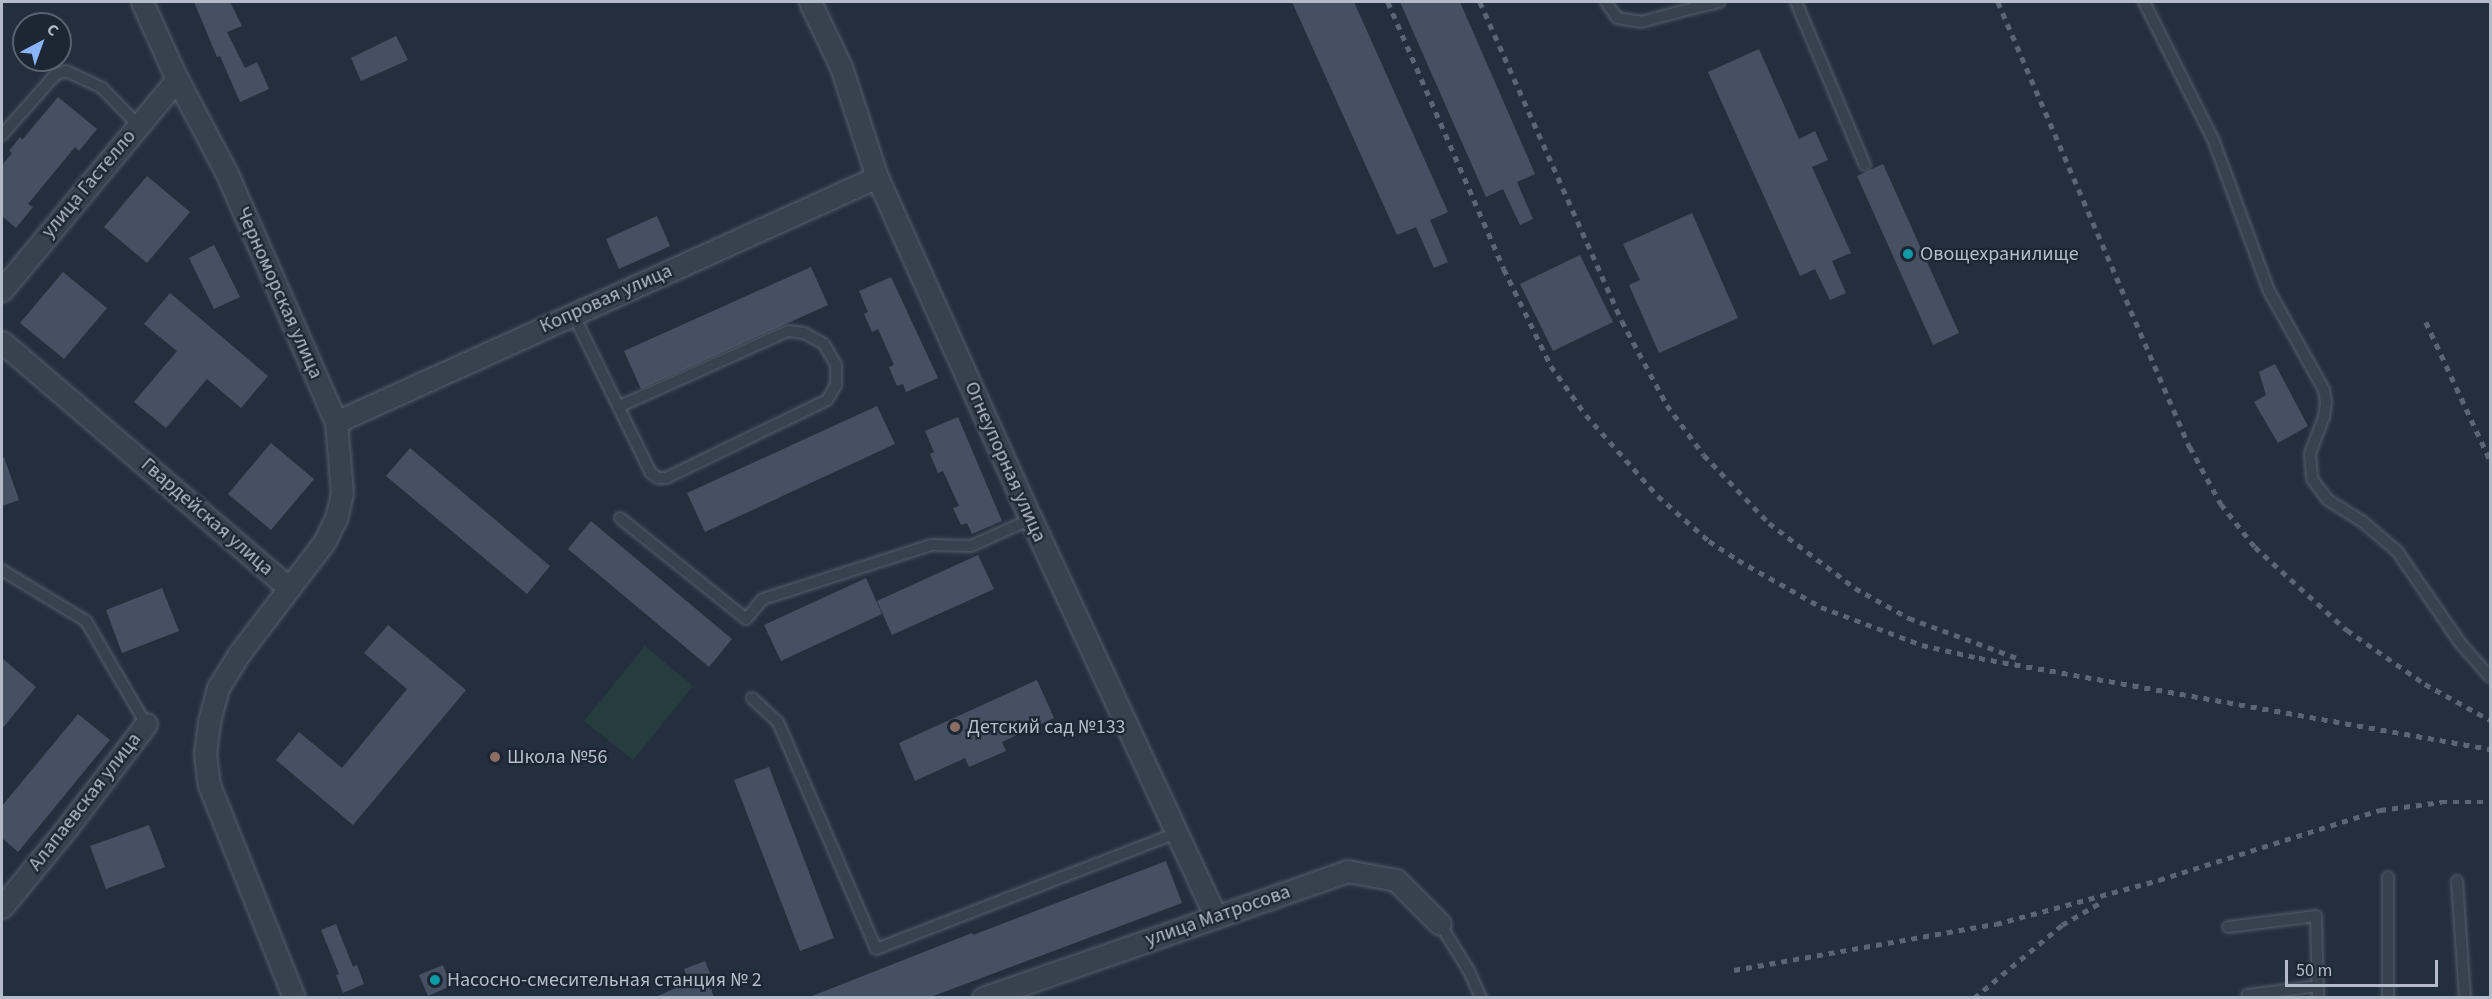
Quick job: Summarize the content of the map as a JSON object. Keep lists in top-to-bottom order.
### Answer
{
  "streets": {
    "street": [
      "улица Гастелло",
      "Черноморская улица",
      "Копровая улица",
      "Огнеупорная улица",
      "Гвардейская улица",
      "Алапаевская улица",
      "улица Матросова"
    ]
  },
  "crossings": [
    ["улица Гастелло", "Черноморская улица"],
    ["Черноморская улица", "Копровая улица"],
    ["Черноморская улица", "Гвардейская улица"],
    ["Копровая улица", "Огнеупорная улица"],
    ["Огнеупорная улица", "улица Матросова"]
  ],
  "places": [
    "Овощехранилище",
    "Детский сад №133",
    "Школа №56",
    "Насосно-смесительная станция № 2"
  ],
  "scale_bar": "50 m",
  "north": "top right"
}
